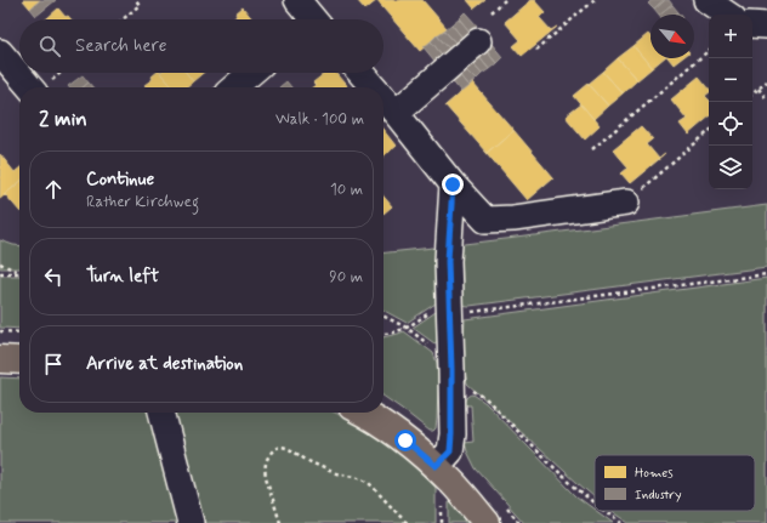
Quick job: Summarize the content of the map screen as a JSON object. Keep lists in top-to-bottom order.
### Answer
{
  "legend": ["Homes", "Industry"],
  "north": "bottom right",
  "page": {
    "map_buttons": ["+", "−"],
    "search": "Search here",
    "heading": ["2 min", "Walk · 100 m"],
    "list": [
      ["Continue", "Rather Kirchweg", "10 m"],
      ["Turn left", "90 m"],
      "Arrive at destination"
    ]
  }
}
